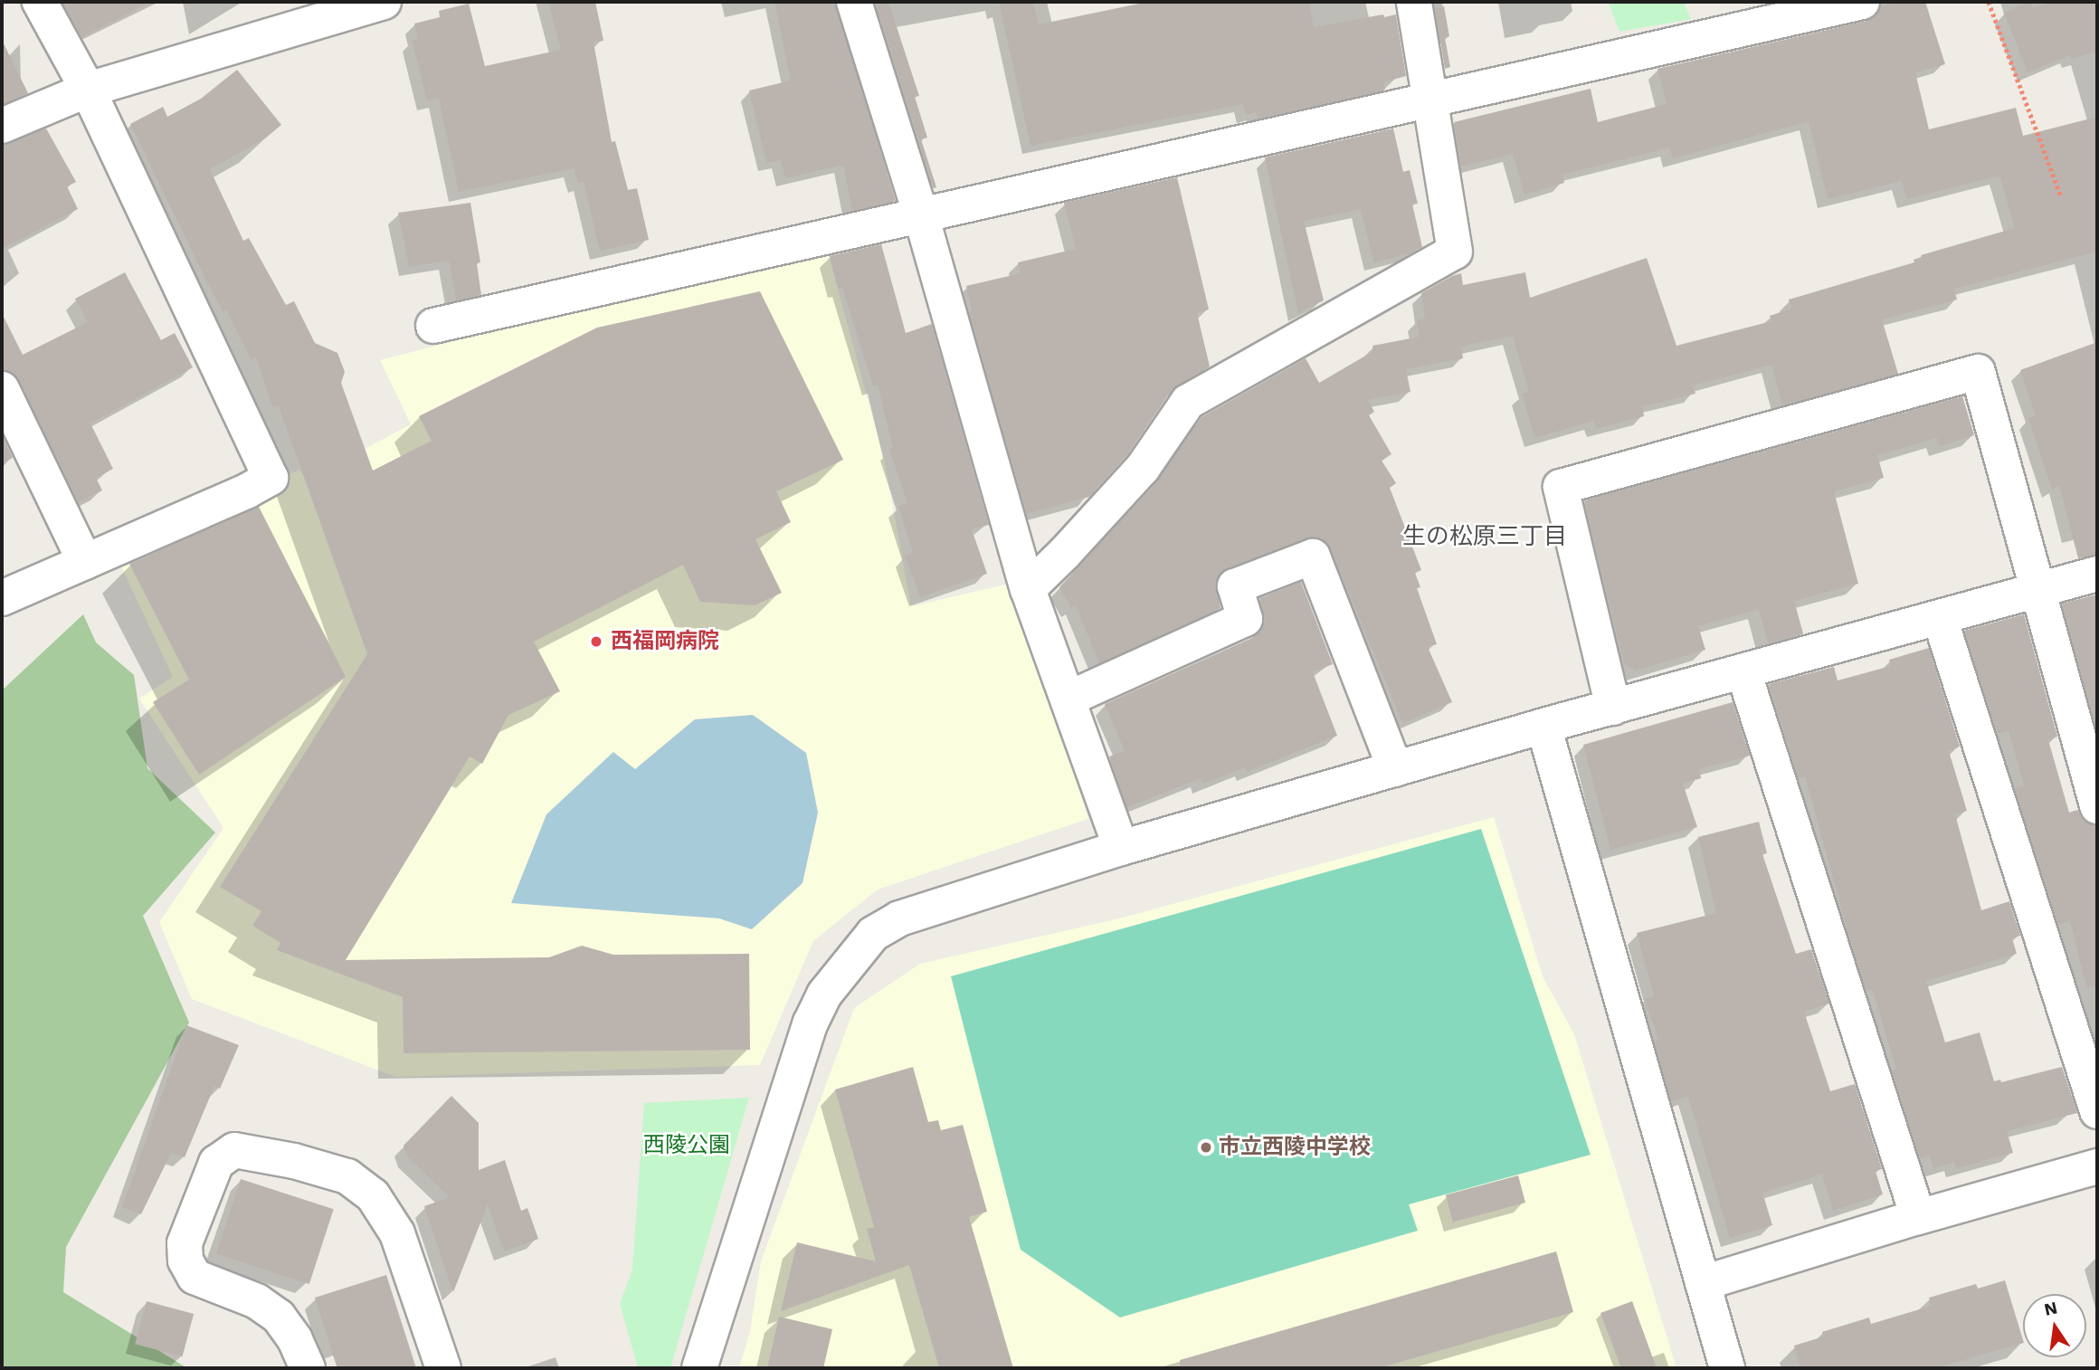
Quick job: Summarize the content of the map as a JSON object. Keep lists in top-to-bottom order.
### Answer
{
  "districts": ["生の松原三丁目"],
  "parks": ["西陵公園"],
  "places": ["西福岡病院", "市立西陵中学校"],
  "north": "top"
}
